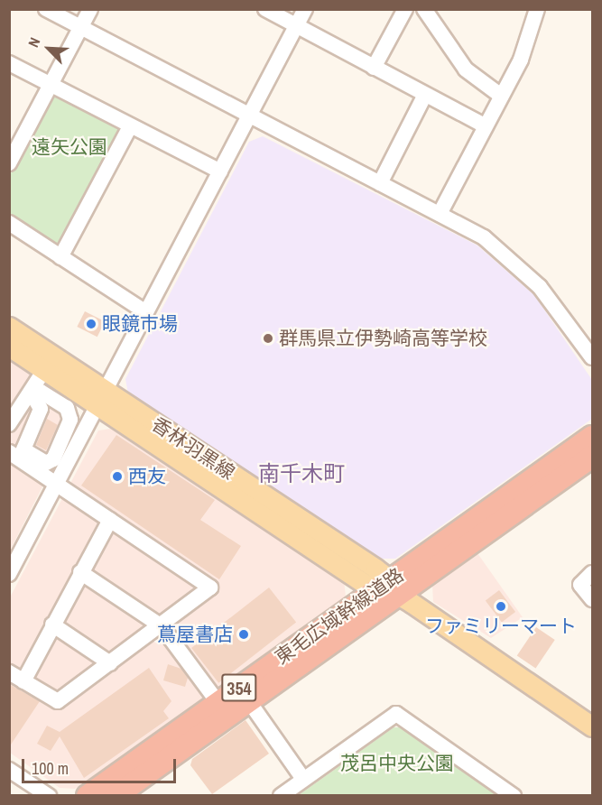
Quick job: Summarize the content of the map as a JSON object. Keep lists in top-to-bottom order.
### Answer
{
  "streets": {
    "highway": ["東毛広域幹線道路", "354"],
    "main road": ["香林羽黒線"]
  },
  "crossings": [
    ["香林羽黒線", "東毛広域幹線道路"]
  ],
  "districts": ["南千木町"],
  "parks": ["遠矢公園", "茂呂中央公園"],
  "places": [
    "眼鏡市場",
    "群馬県立伊勢崎高等学校",
    "西友",
    "ファミリーマート",
    "蔦屋書店"
  ],
  "scale_bar": "100 m",
  "north": "top left"
}
